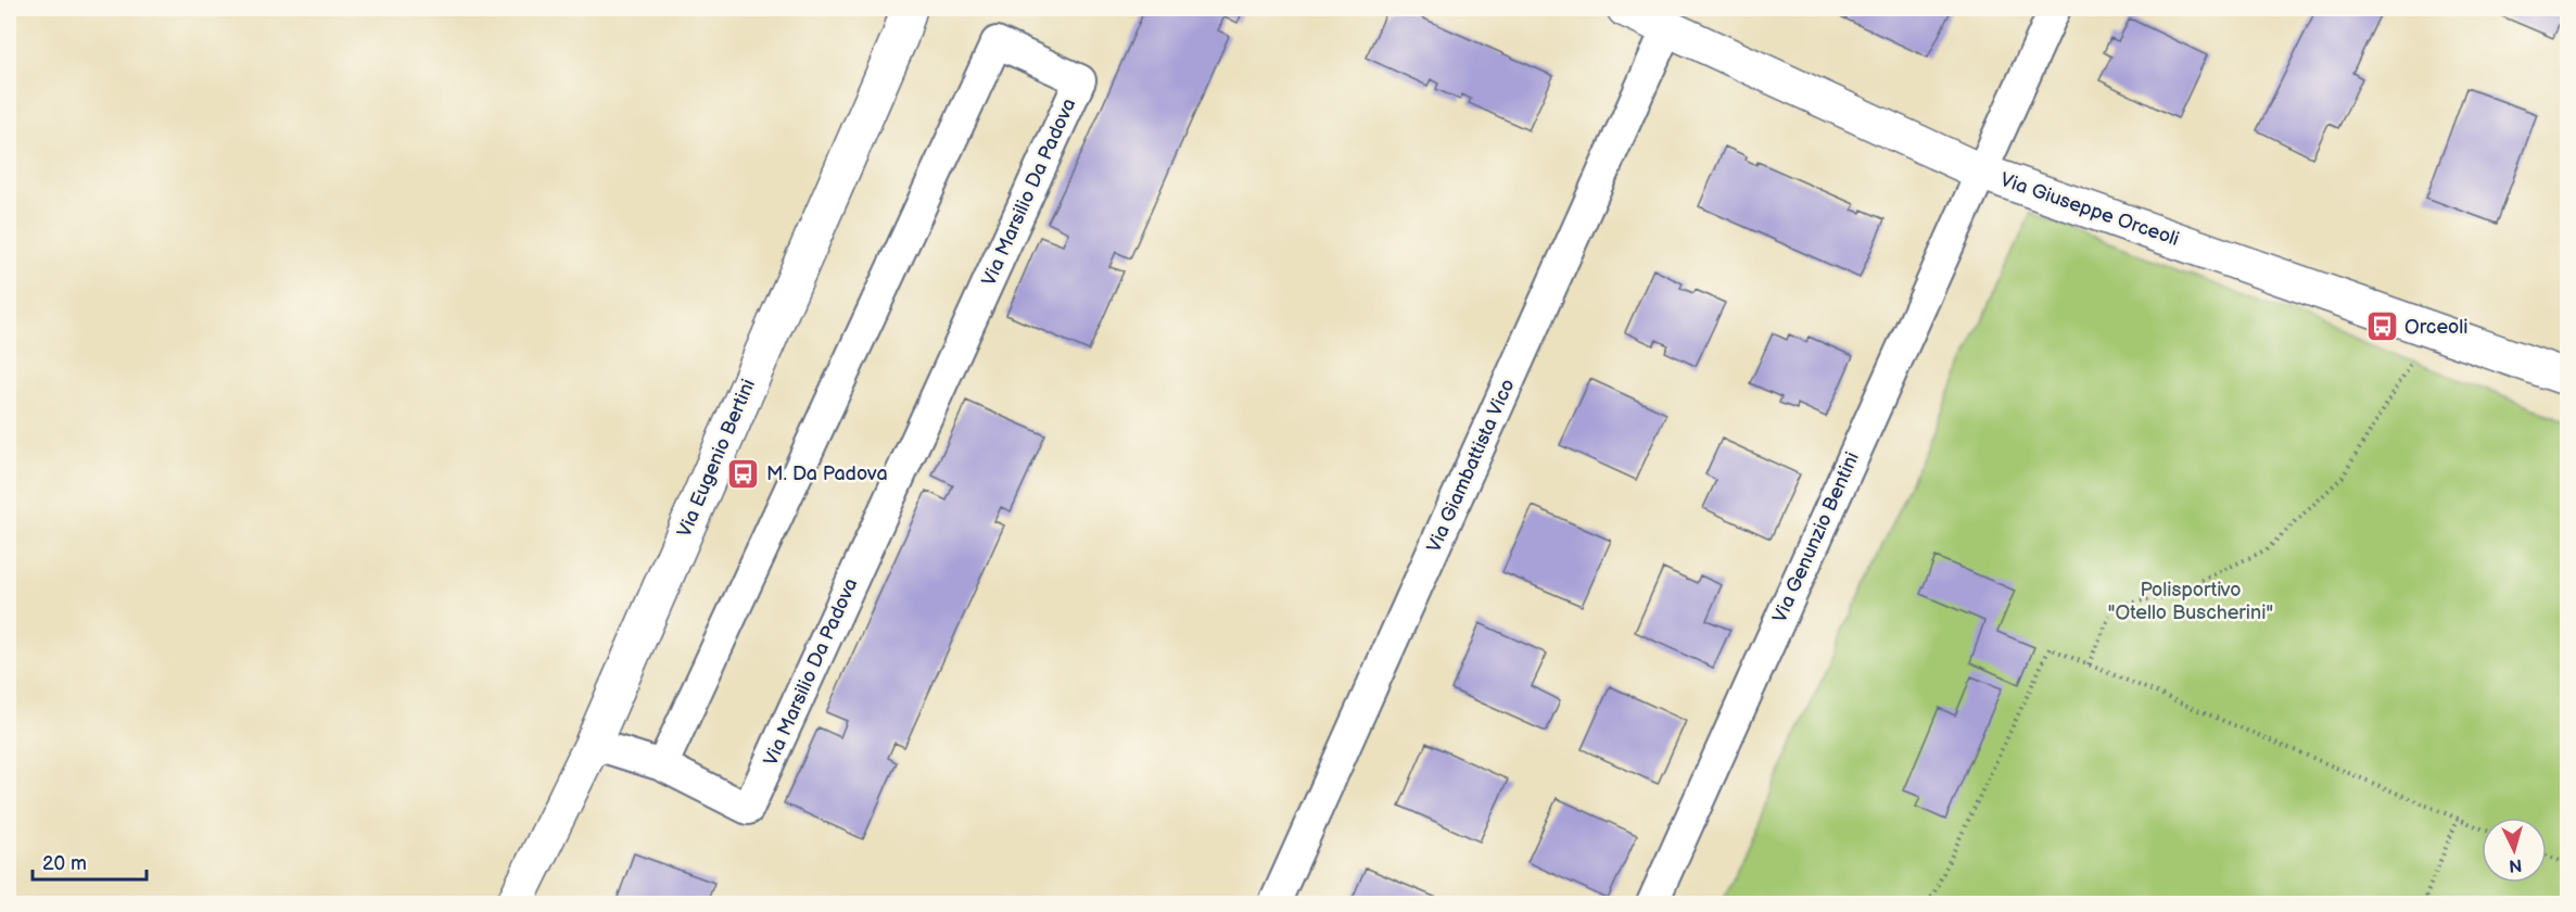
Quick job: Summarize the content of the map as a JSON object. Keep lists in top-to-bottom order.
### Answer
{
  "streets": {
    "street": [
      "Via Marsilio Da Padova",
      "Via Giuseppe Orceoli",
      "Via Eugenio Bertini",
      "Via Giambattista Vico",
      "Via Genunzio Bentini"
    ]
  },
  "crossings": [
    ["Via Marsilio Da Padova", "Via Eugenio Bertini"],
    ["Via Giuseppe Orceoli", "Via Giambattista Vico"],
    ["Via Giuseppe Orceoli", "Via Genunzio Bentini"]
  ],
  "parks": ["Polisportivo \"Otello Buscherini\""],
  "places": {
    "bus stop": ["Orceoli", "M. Da Padova"]
  },
  "scale_bar": "20 m",
  "north": "bottom"
}
